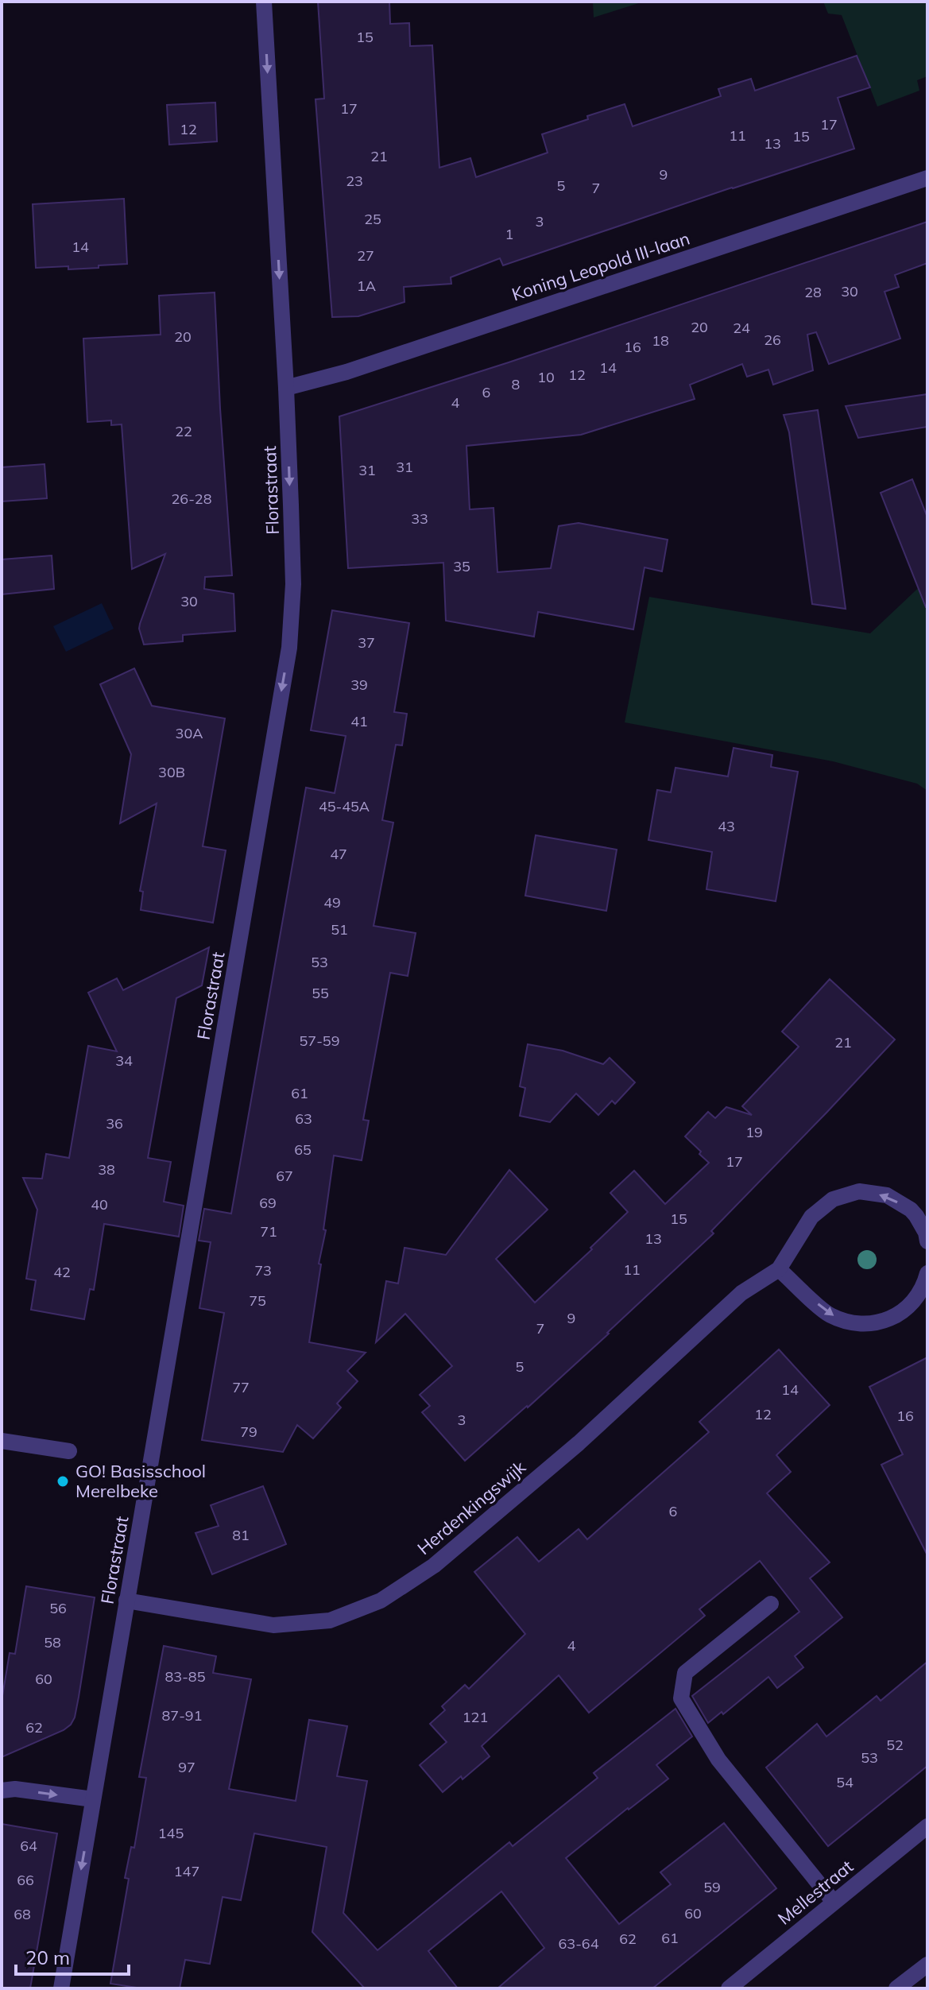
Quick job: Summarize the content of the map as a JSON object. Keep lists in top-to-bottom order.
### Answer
{
  "streets": {
    "street": [
      "Koning Leopold III-laan",
      "Florastraat",
      "Herdenkingswijk",
      "Mellestraat"
    ]
  },
  "crossings": [
    ["Koning Leopold III-laan", "Florastraat"],
    ["Florastraat", "Herdenkingswijk"]
  ],
  "one_way": ["Florastraat"],
  "places": ["GO! Basisschool Merelbeke"],
  "house_numbers": [
    "15",
    "17",
    "17",
    "12",
    "11",
    "15",
    "13",
    "21",
    "9",
    "23",
    "5",
    "7",
    "25",
    "3",
    "1",
    "14",
    "27",
    "1A",
    "30",
    "28",
    "20",
    "24",
    "20",
    "26",
    "18",
    "16",
    "14",
    "12",
    "10",
    "8",
    "6",
    "4",
    "22",
    "31",
    "31",
    "26-28",
    "33",
    "35",
    "30",
    "37",
    "39",
    "41",
    "30A",
    "30B",
    "45-45A",
    "43",
    "47",
    "49",
    "51",
    "53",
    "55",
    "57-59",
    "21",
    "34",
    "61",
    "63",
    "36",
    "19",
    "65",
    "17",
    "38",
    "67",
    "69",
    "40",
    "15",
    "71",
    "13",
    "11",
    "73",
    "42",
    "75",
    "9",
    "7",
    "5",
    "77",
    "14",
    "12",
    "16",
    "3",
    "79",
    "6",
    "81",
    "56",
    "58",
    "4",
    "83-85",
    "60",
    "87-91",
    "121",
    "62",
    "52",
    "53",
    "97",
    "54",
    "145",
    "64",
    "147",
    "66",
    "59",
    "60",
    "68",
    "61",
    "62",
    "63-64"
  ],
  "scale_bar": "20 m"
}
